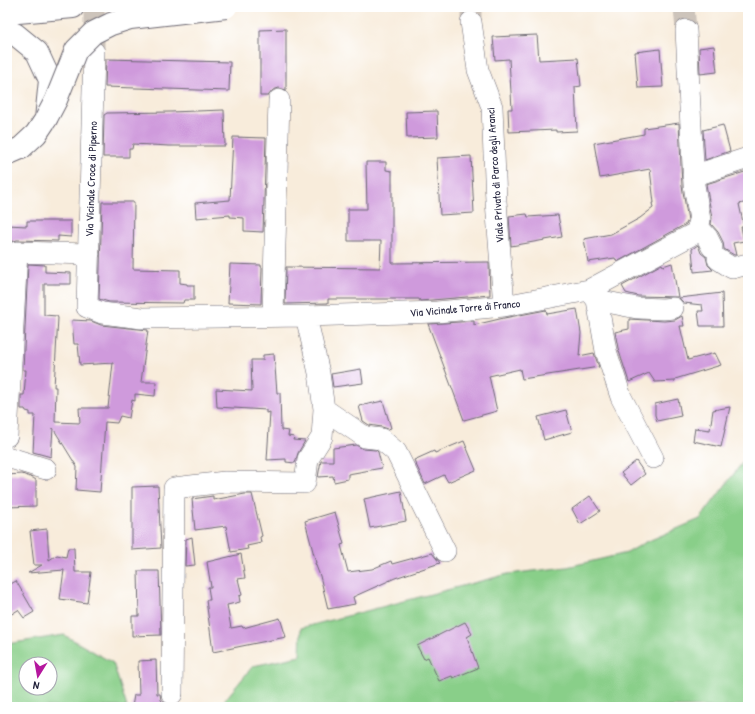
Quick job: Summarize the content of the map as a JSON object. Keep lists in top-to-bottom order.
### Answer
{
  "streets": {
    "street": ["Viale Privato di Parco degli Aranci", "Via Vicinale Croce di Piperno", "Via Vicinale Torre di Franco"]
  },
  "crossings": [
    ["Viale Privato di Parco degli Aranci", "Via Vicinale Torre di Franco"],
    ["Via Vicinale Croce di Piperno", "Via Vicinale Torre di Franco"]
  ],
  "north": "bottom"
}
